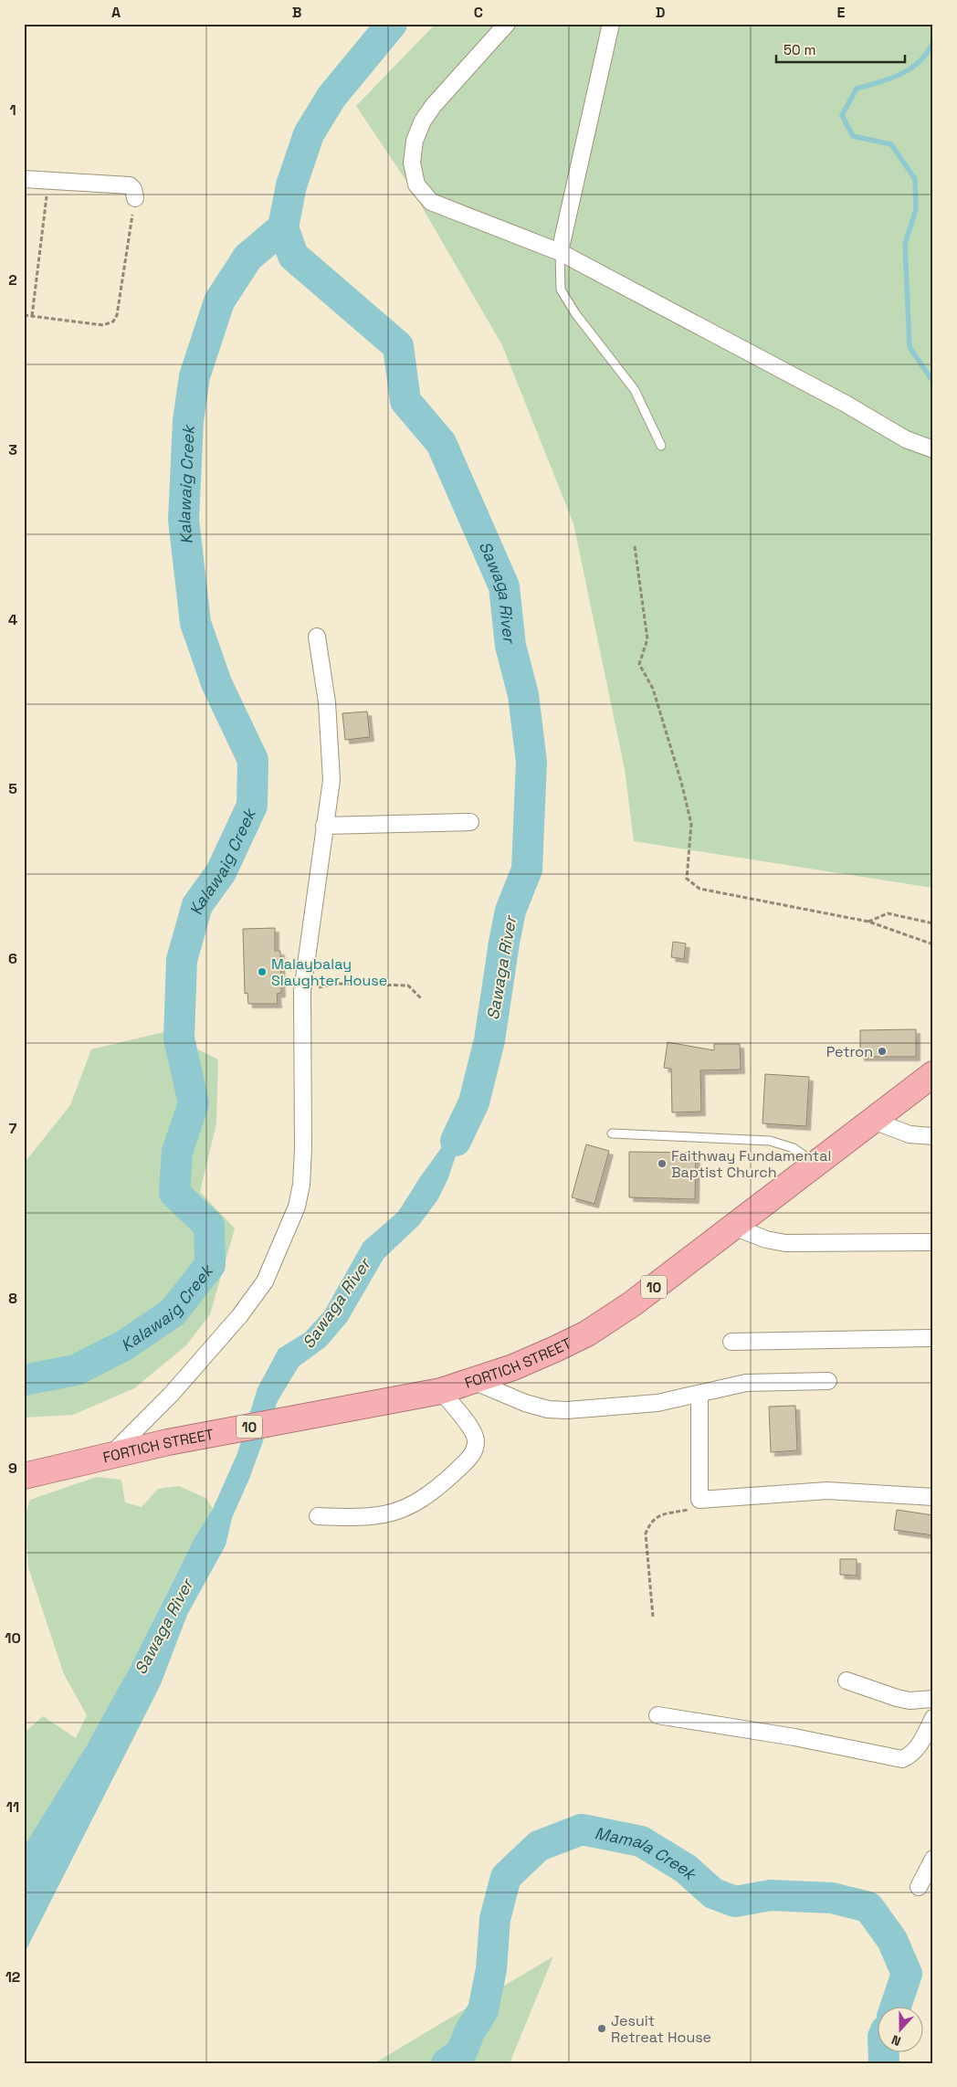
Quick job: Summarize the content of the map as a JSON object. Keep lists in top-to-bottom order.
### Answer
{
  "streets": {
    "highway": ["10", "FORTICH STREET"]
  },
  "water": ["Kalawaig Creek", "Sawaga River", "Mamala Creek"],
  "places": [
    "Malaybalay Slaughter House",
    "Petron",
    "Faithway Fundamental Baptist Church",
    "Jesuit Retreat House"
  ],
  "scale_bar": "50 m",
  "north": "bottom",
  "grid": {
    "columns": [
      "A",
      "B",
      "C",
      "D",
      "E"
    ],
    "rows": [
      "1",
      "2",
      "3",
      "4",
      "5",
      "6",
      "7",
      "8",
      "9",
      "10",
      "11",
      "12"
    ]
  }
}
